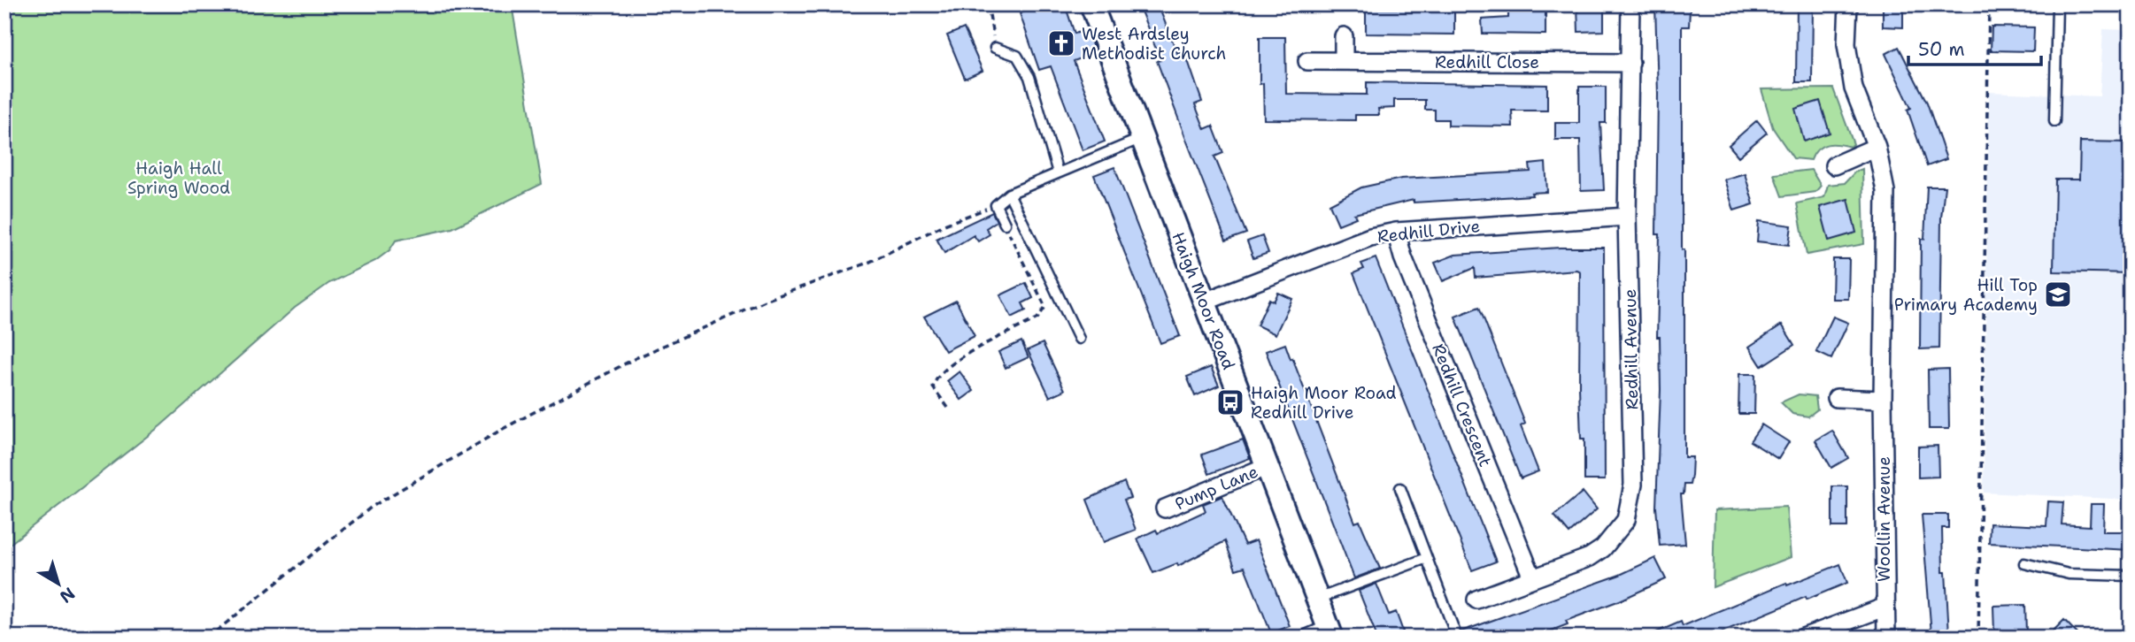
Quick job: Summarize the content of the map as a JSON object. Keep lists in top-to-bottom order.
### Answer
{
  "streets": {
    "street": [
      "Redhill Close",
      "Redhill Drive",
      "Haigh Moor Road",
      "Redhill Avenue",
      "Redhill Crescent",
      "Pump Lane",
      "Woollin Avenue"
    ]
  },
  "crossings": [
    ["Redhill Close", "Redhill Avenue"],
    ["Redhill Drive", "Haigh Moor Road"],
    ["Redhill Drive", "Redhill Avenue"],
    ["Redhill Drive", "Redhill Crescent"],
    ["Haigh Moor Road", "Pump Lane"],
    ["Redhill Avenue", "Redhill Crescent"]
  ],
  "parks": ["Haigh Hall Spring Wood"],
  "places": {
    "church": ["West Ardsley Methodist Church"],
    "school or university": ["Hill Top Primary Academy"],
    "bus stop": ["Haigh Moor Road Redhill Drive"]
  },
  "scale_bar": "50 m",
  "north": "bottom right"
}
